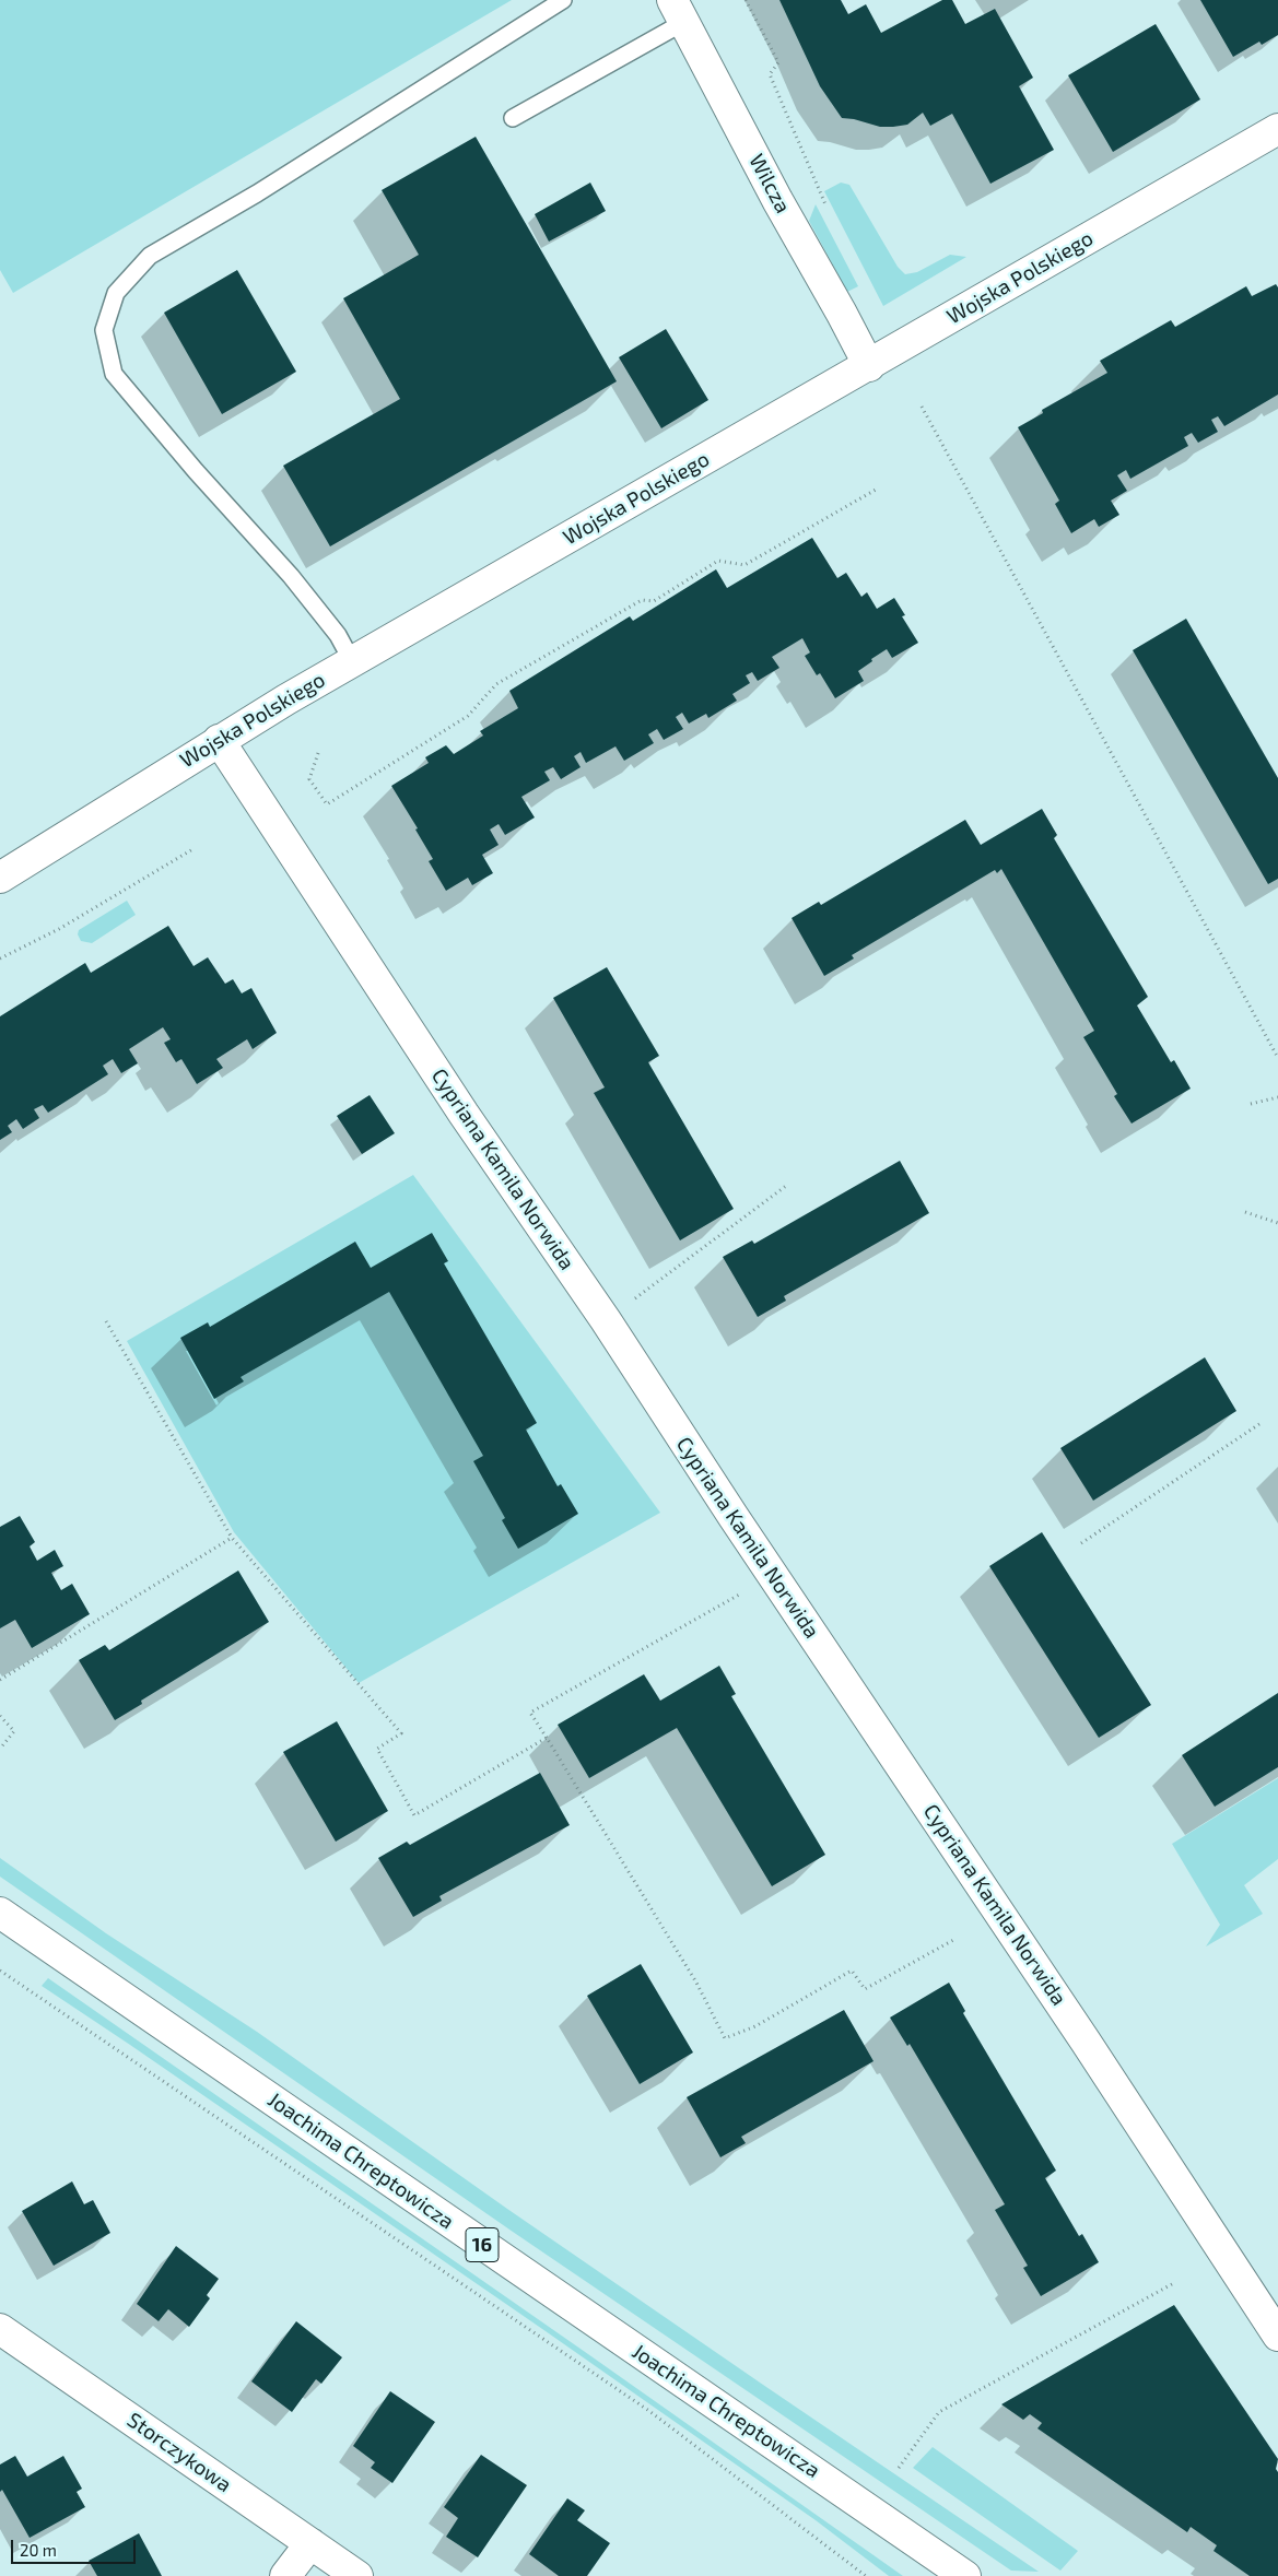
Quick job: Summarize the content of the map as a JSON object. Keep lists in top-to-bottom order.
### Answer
{
  "streets": {
    "street": [
      "Wilcza",
      "Wojska Polskiego",
      "Cypriana Kamila Norwida",
      "Joachima Chreptowicza",
      "16",
      "Storczykowa"
    ]
  },
  "crossings": [
    ["Wilcza", "Wojska Polskiego"],
    ["Wojska Polskiego", "Cypriana Kamila Norwida"]
  ],
  "scale_bar": "20 m"
}
